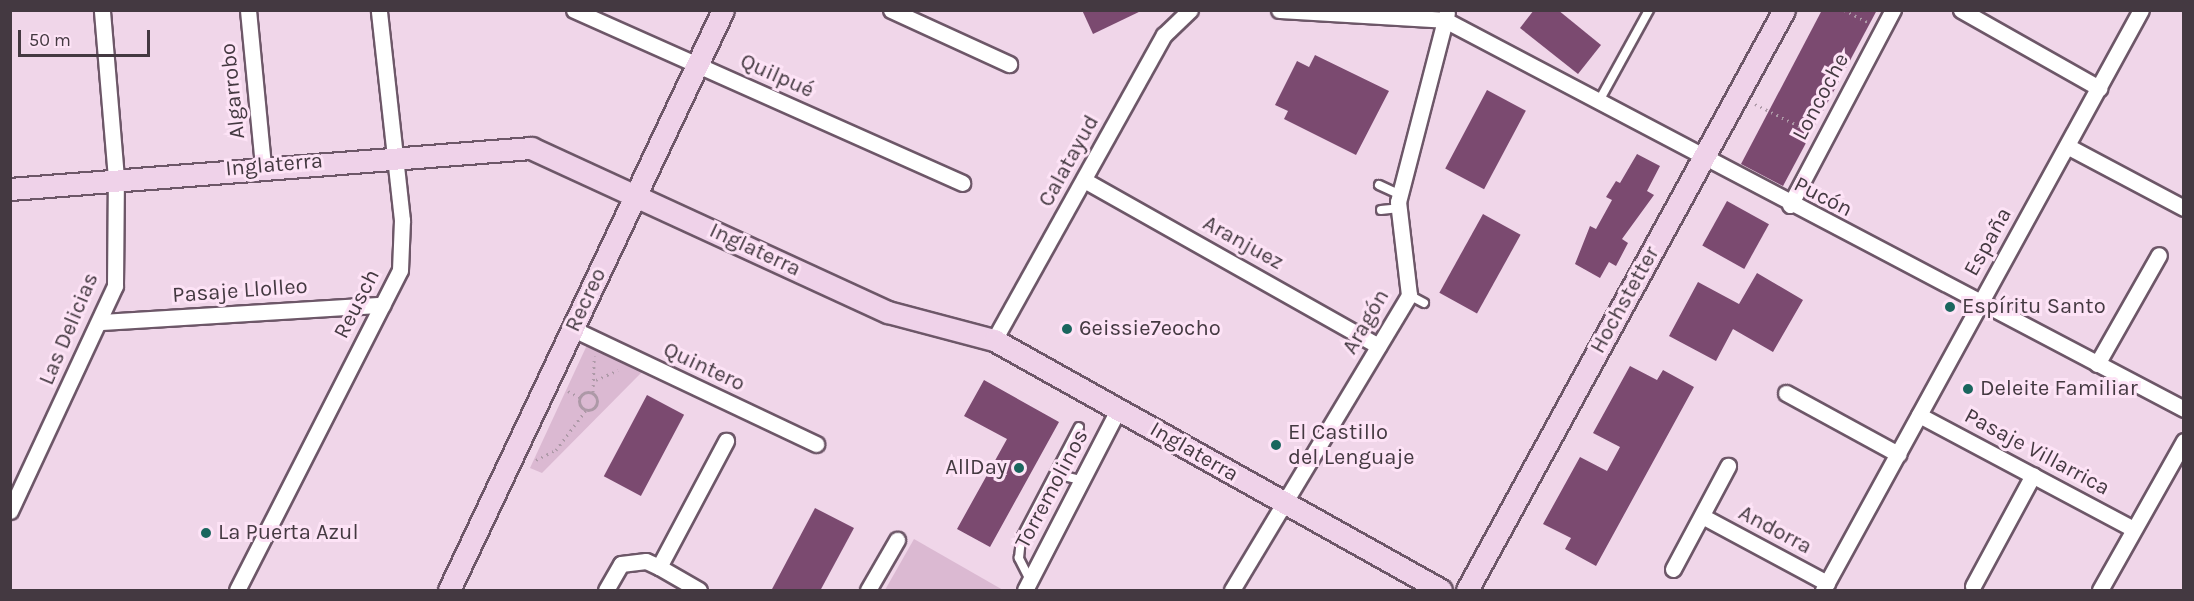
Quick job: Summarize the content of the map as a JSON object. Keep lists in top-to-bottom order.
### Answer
{
  "streets": {
    "street": [
      "Quilpué",
      "Algarrobo",
      "Loncoche",
      "Calatayud",
      "Inglaterra",
      "Pucón",
      "España",
      "Aranjuez",
      "Pasaje Llolleo",
      "Recreo",
      "Hochstetter",
      "Reusch",
      "Aragón",
      "Las Delicias",
      "Quintero",
      "Pasaje Villarrica",
      "Torremolinos",
      "Andorra"
    ]
  },
  "crossings": [
    ["Quilpué", "Recreo"],
    ["Algarrobo", "Inglaterra"],
    ["Loncoche", "Pucón"],
    ["Calatayud", "Inglaterra"],
    ["Calatayud", "Aranjuez"],
    ["Inglaterra", "Recreo"],
    ["Inglaterra", "Reusch"],
    ["Inglaterra", "Aragón"],
    ["Inglaterra", "Las Delicias"],
    ["Inglaterra", "Torremolinos"],
    ["Pucón", "España"],
    ["Pucón", "Hochstetter"],
    ["Pucón", "Aragón"],
    ["España", "Pasaje Villarrica"],
    ["España", "Andorra"],
    ["Aranjuez", "Aragón"],
    ["Pasaje Llolleo", "Reusch"],
    ["Pasaje Llolleo", "Las Delicias"],
    ["Recreo", "Quintero"]
  ],
  "places": [
    "Espíritu Santo",
    "6eissie7eocho",
    "Deleite Familiar",
    "El Castillo del Lenguaje",
    "AllDay",
    "La Puerta Azul"
  ],
  "scale_bar": "50 m"
}
